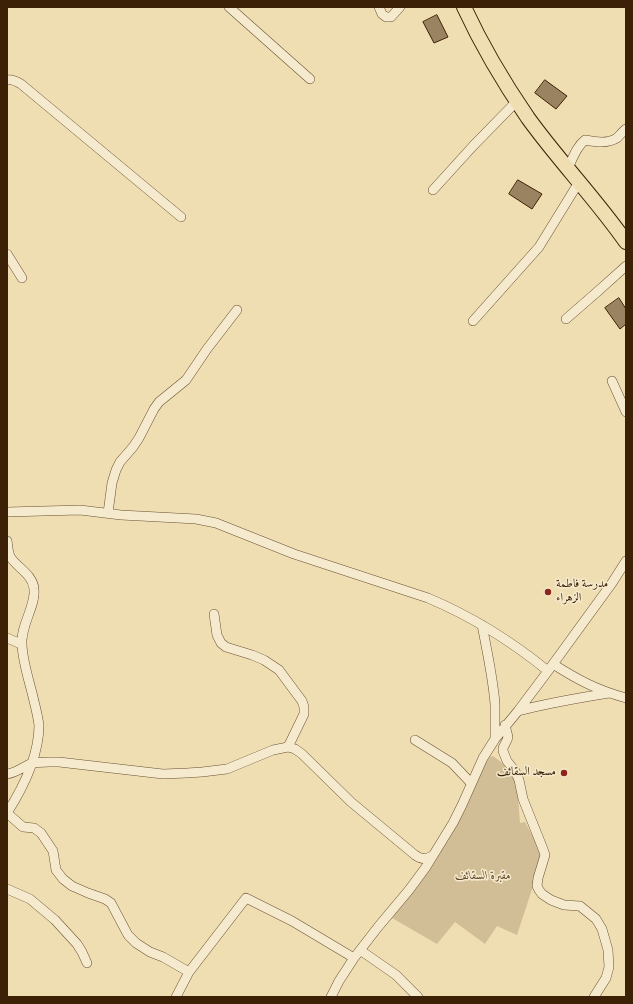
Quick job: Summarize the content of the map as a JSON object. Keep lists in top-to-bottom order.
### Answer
{
  "parks": ["مقبرة السقائف"],
  "places": ["مدرسة فاطمة الزهراء", "مسجد السقائف"]
}
